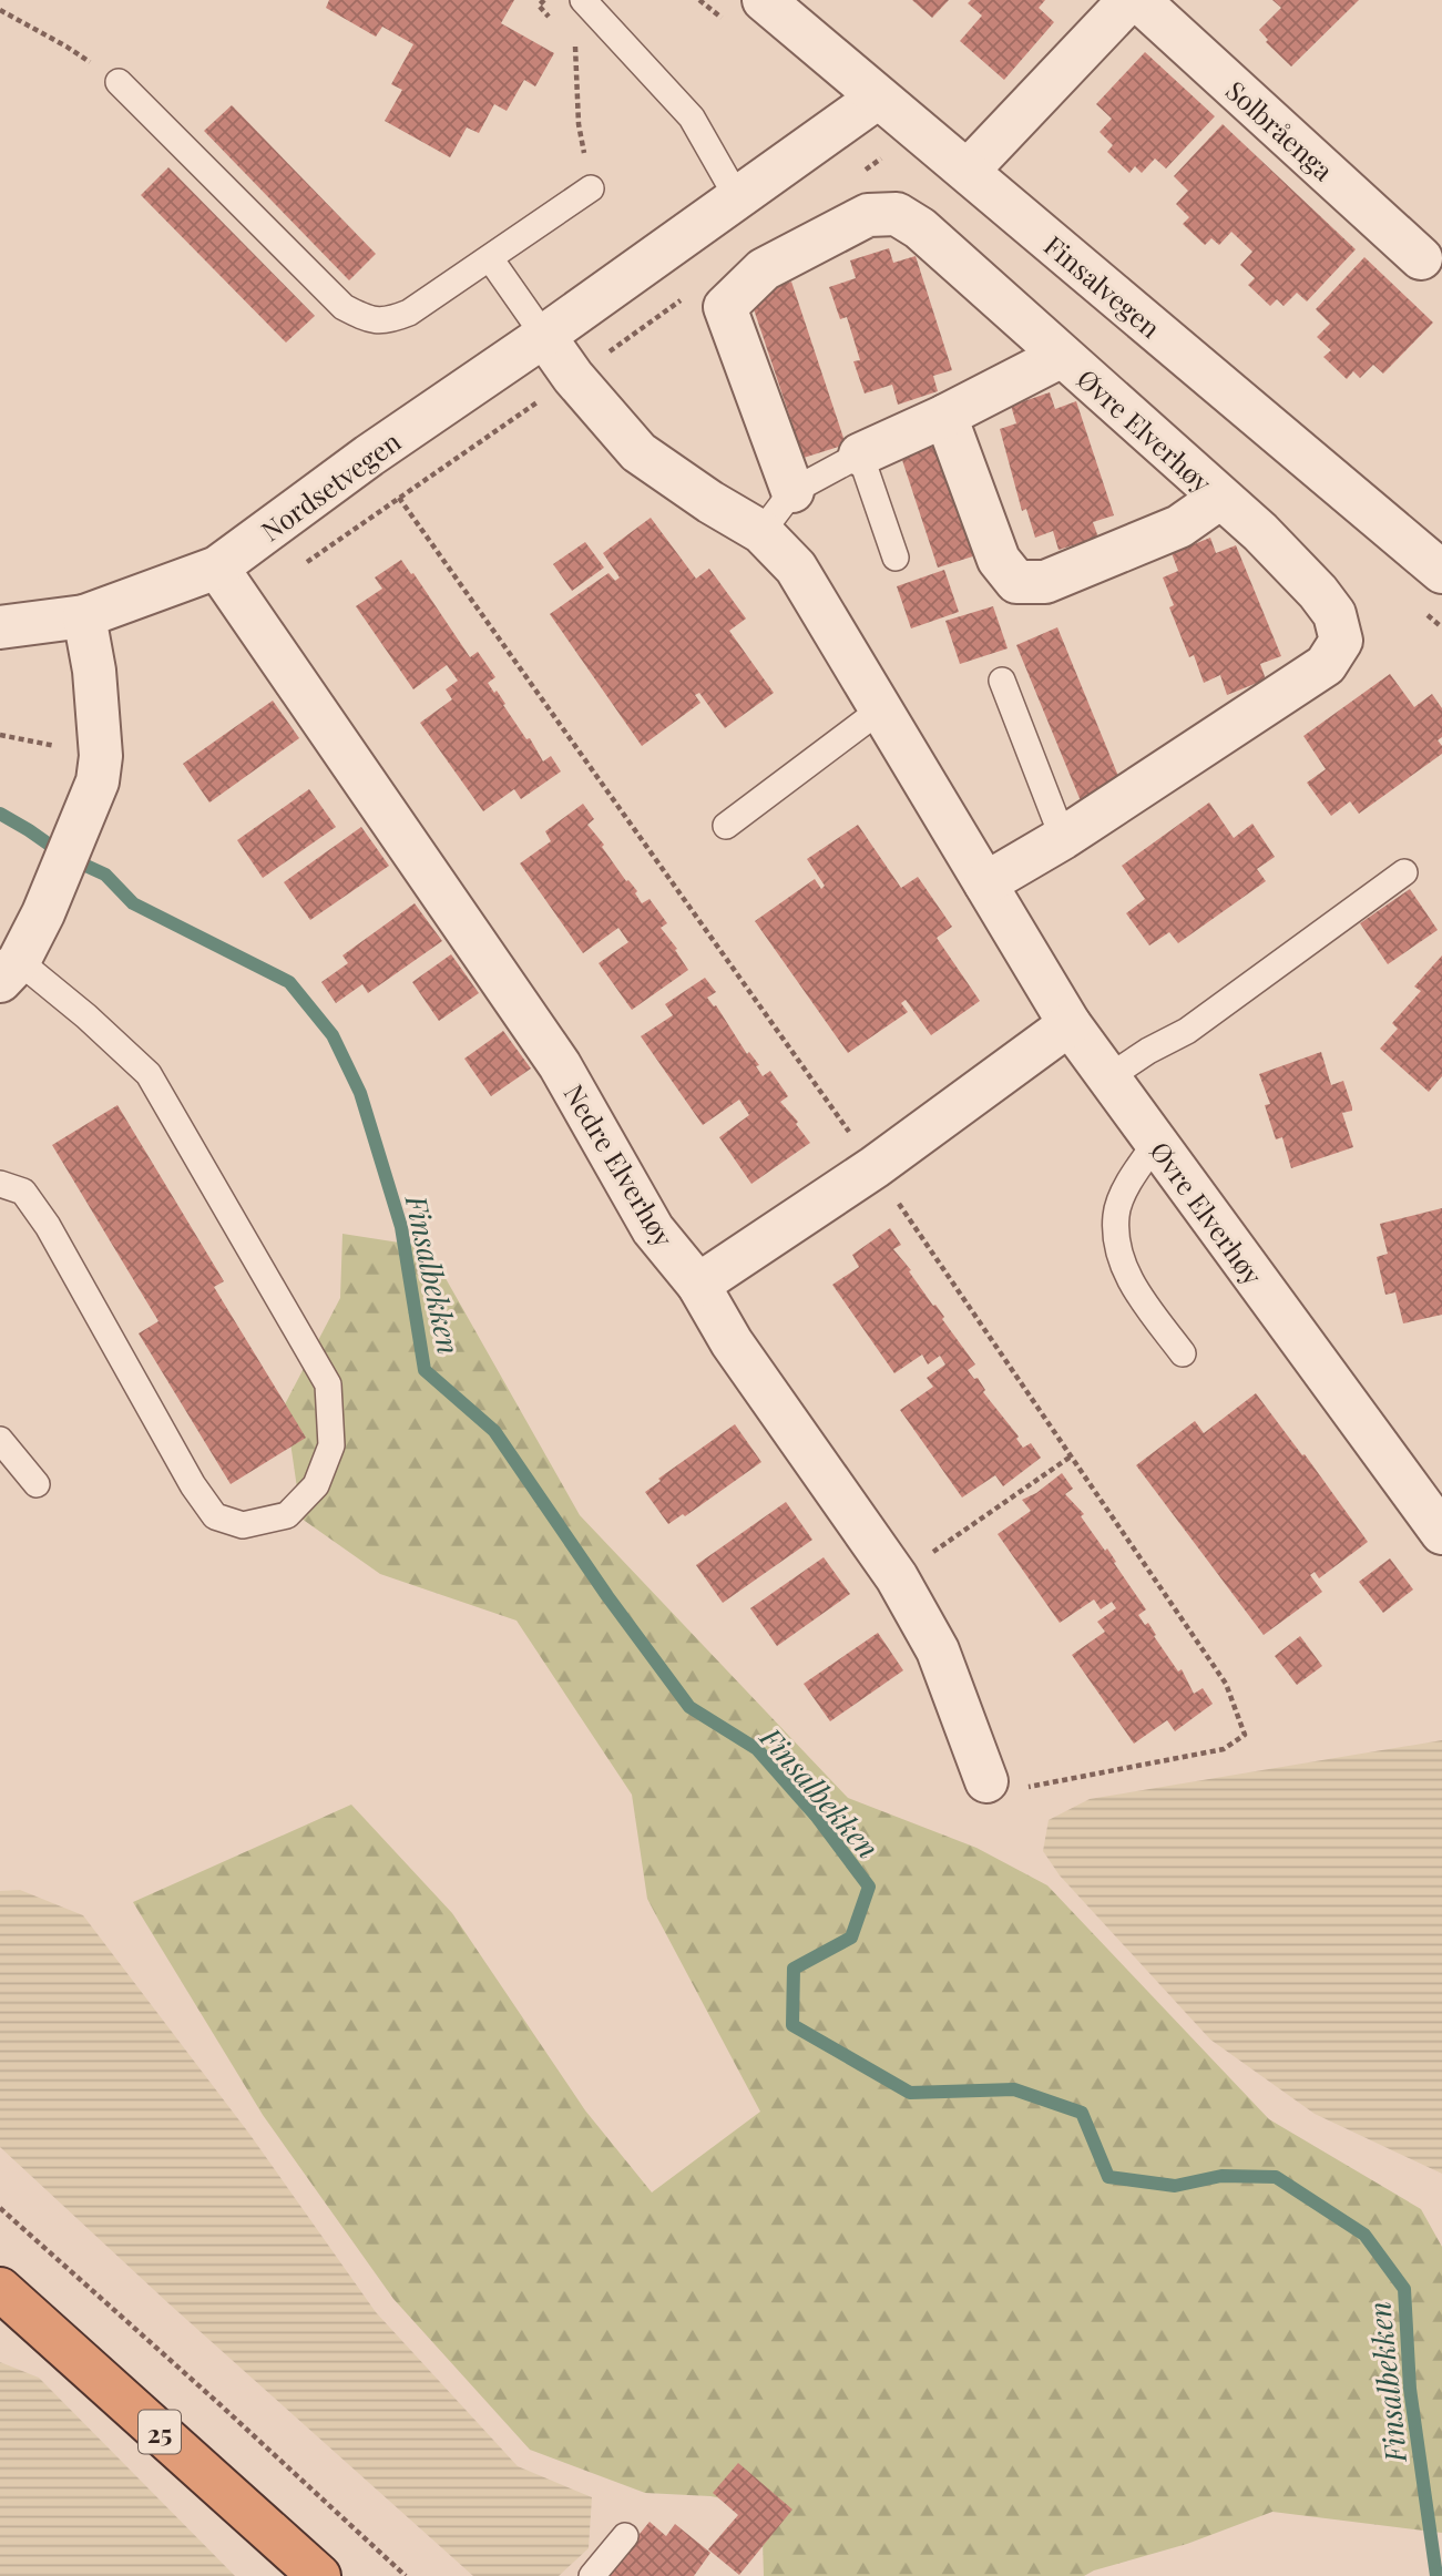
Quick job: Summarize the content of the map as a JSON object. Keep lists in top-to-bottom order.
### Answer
{
  "streets": {
    "highway": ["25"],
    "street": [
      "Solbråenga",
      "Finsalvegen",
      "Øvre Elverhøy",
      "Nordsetvegen",
      "Nedre Elverhøy"
    ]
  },
  "crossings": [
    ["Finsalvegen", "Nordsetvegen"],
    ["Øvre Elverhøy", "Nordsetvegen"],
    ["Nordsetvegen", "Nedre Elverhøy"]
  ],
  "water": ["Finsalbekken"]
}
